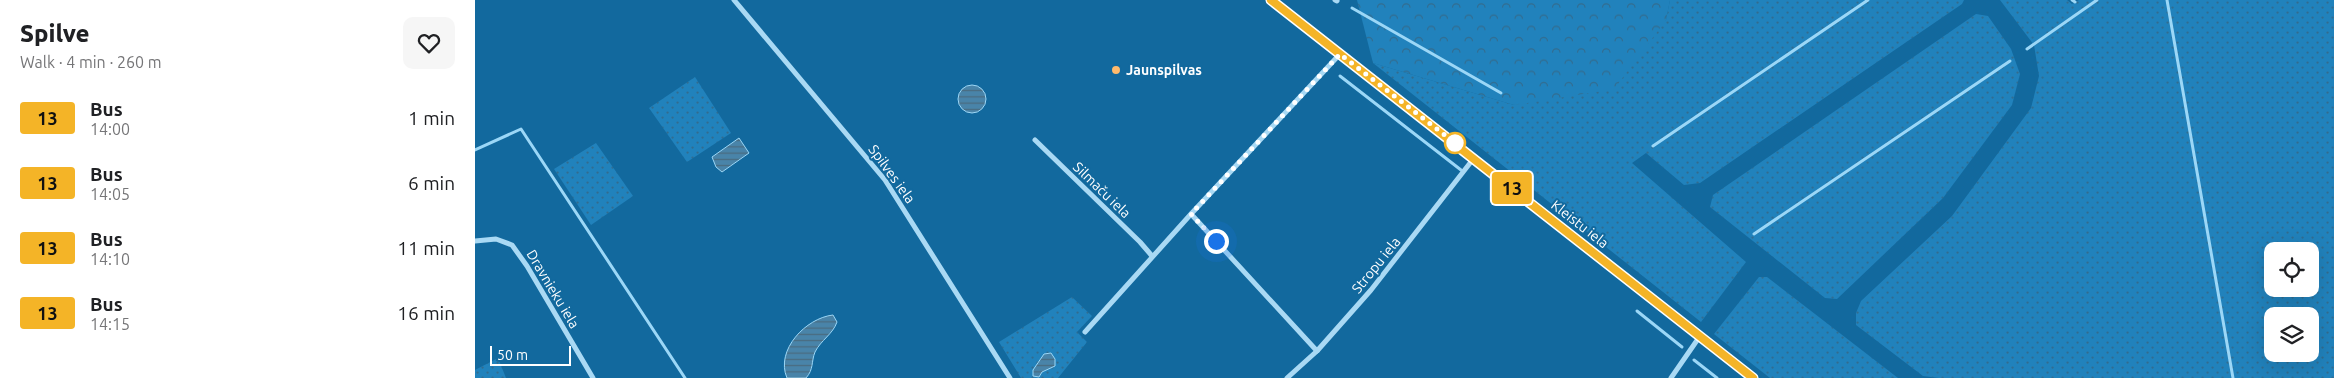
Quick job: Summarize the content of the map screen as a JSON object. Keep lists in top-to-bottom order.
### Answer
{
  "streets": {
    "street": [
      "Spilves iela",
      "Silmaču iela",
      "Kleistu iela",
      "Stropu iela",
      "Dravnieku iela"
    ]
  },
  "crossings": [
    ["Kleistu iela", "Stropu iela"]
  ],
  "places": ["Jaunspilvas"],
  "lines": ["bus line 13"],
  "scale_bar": "50 m",
  "page": {
    "heading": ["Spilve", "Walk · 4 min · 260 m"],
    "on_map": "13",
    "list": [
      {
        "mark": "13",
        "name": "Bus",
        "note": "14:00",
        "value": "1 min"
      },
      {
        "mark": "13",
        "name": "Bus",
        "note": "14:05",
        "value": "6 min"
      },
      {
        "mark": "13",
        "name": "Bus",
        "note": "14:10",
        "value": "11 min"
      },
      {
        "mark": "13",
        "name": "Bus",
        "note": "14:15",
        "value": "16 min"
      }
    ],
    "scale": "50 m"
  }
}
